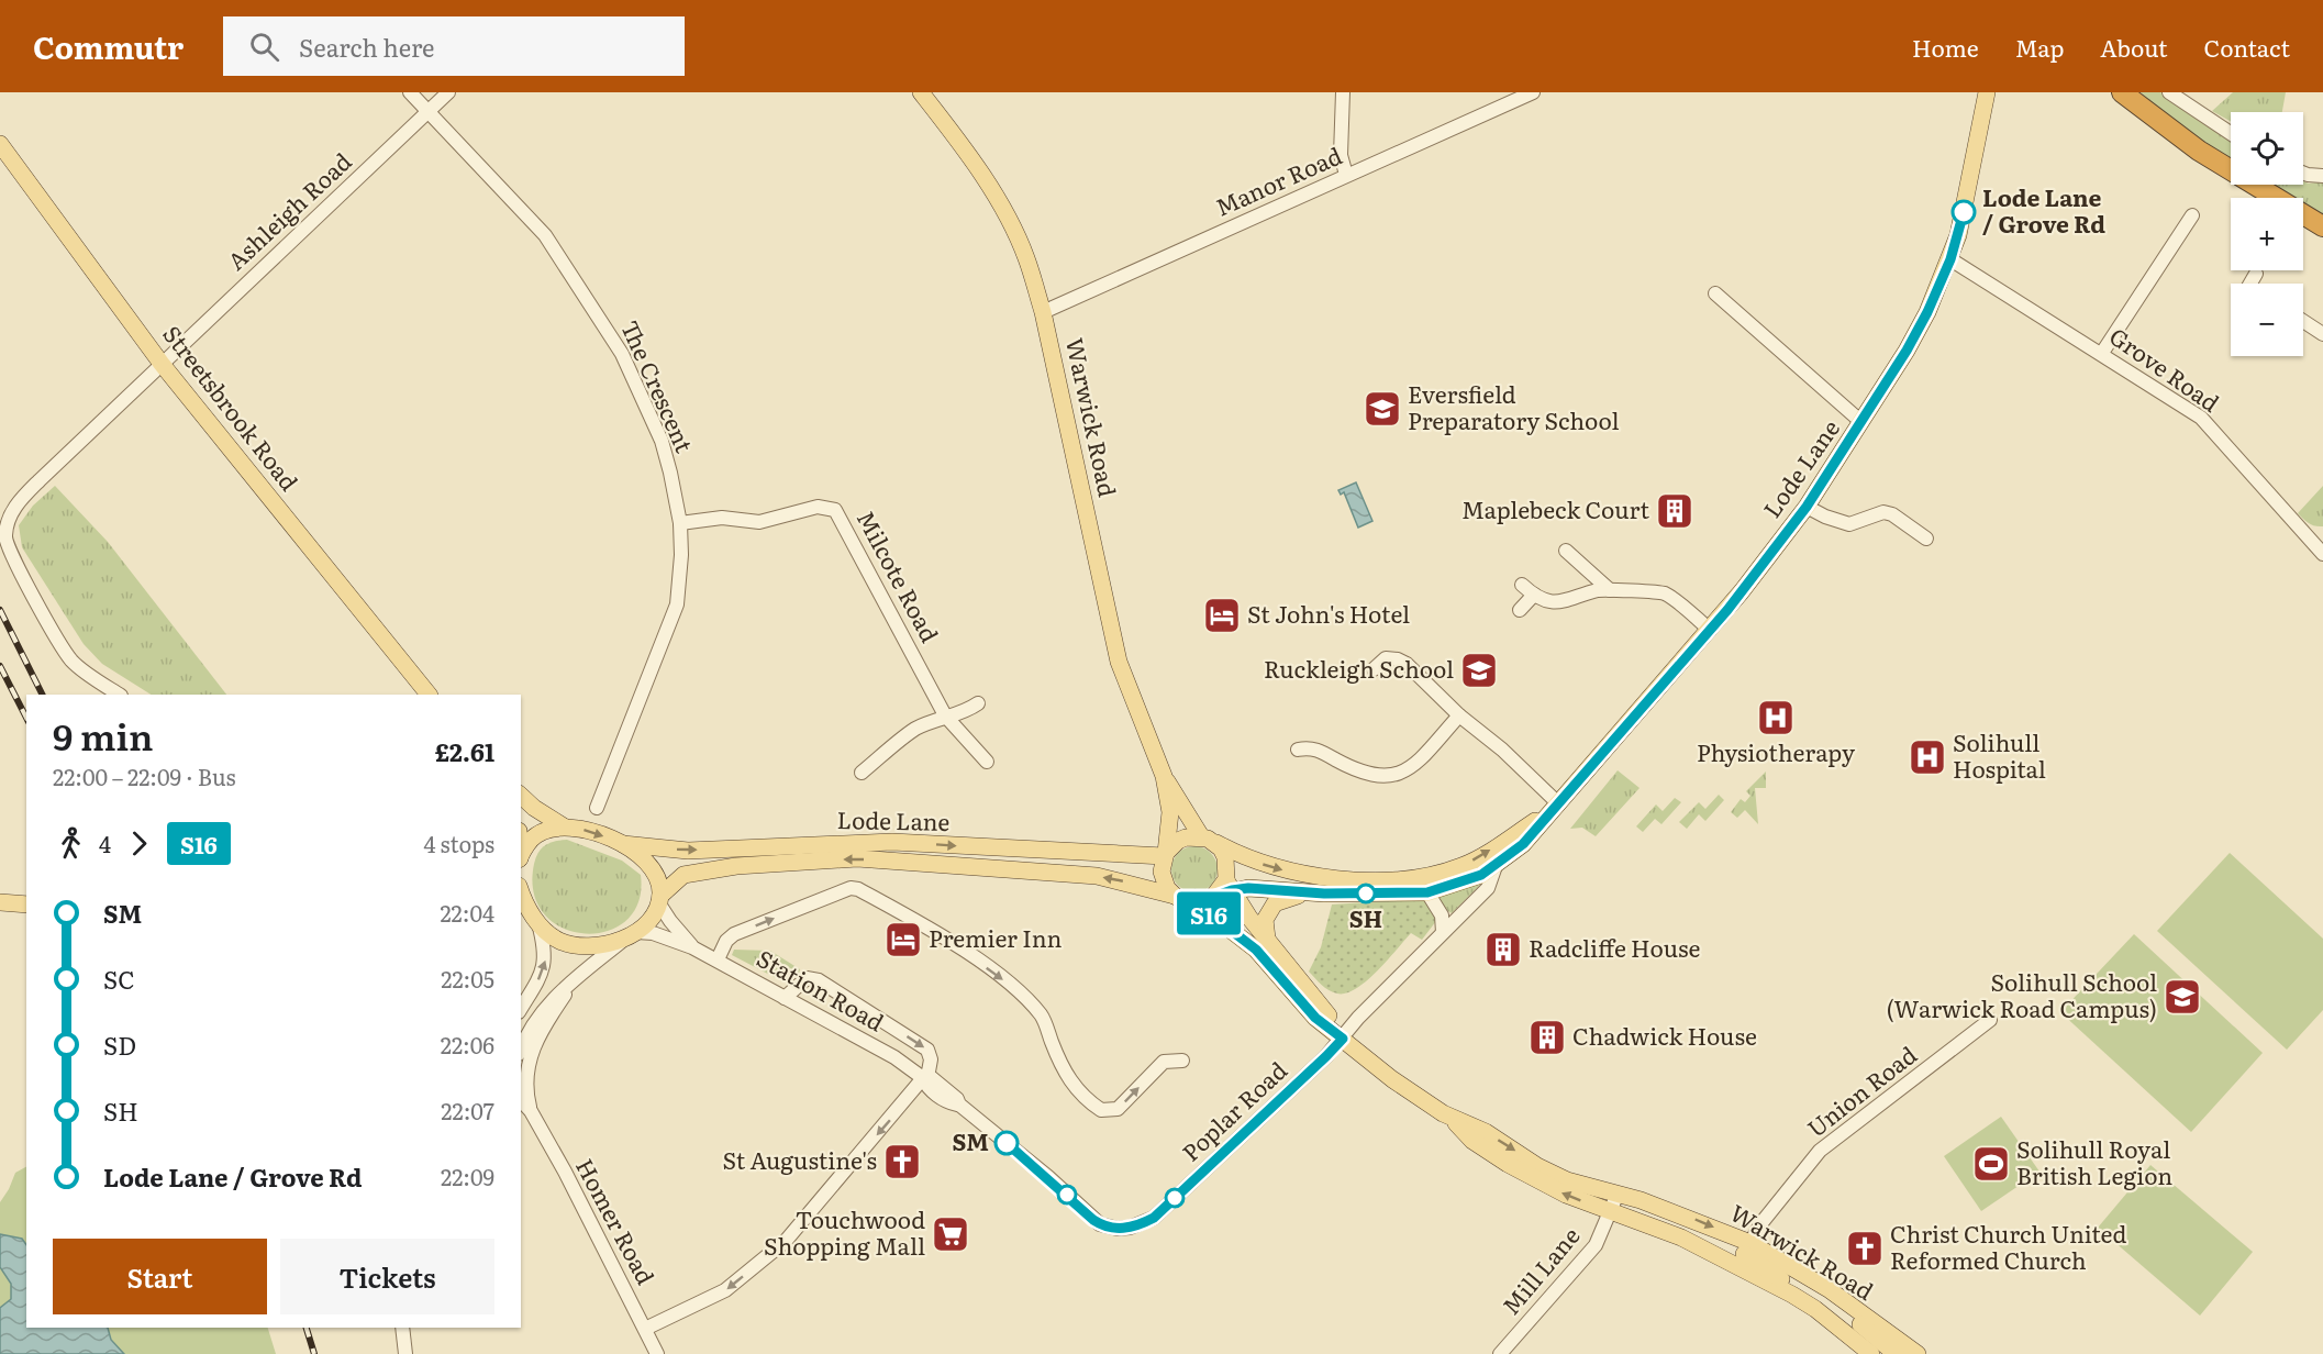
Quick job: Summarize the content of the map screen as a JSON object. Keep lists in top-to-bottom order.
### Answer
{
  "streets": {
    "main road": ["Streetsbrook Road", "Warwick Road", "Lode Lane"],
    "street": [
      "Manor Road",
      "Ashleigh Road",
      "Grove Road",
      "The Crescent",
      "Milcote Road",
      "Station Road",
      "Union Road",
      "Poplar Road",
      "Homer Road",
      "Mill Lane"
    ]
  },
  "crossings": [
    ["Manor Road", "Warwick Road"],
    ["Ashleigh Road", "The Crescent"],
    ["Ashleigh Road", "Streetsbrook Road"],
    ["Grove Road", "Lode Lane"],
    ["The Crescent", "Milcote Road"],
    ["Warwick Road", "Lode Lane"],
    ["Warwick Road", "Union Road"],
    ["Warwick Road", "Poplar Road"],
    ["Warwick Road", "Mill Lane"],
    ["Lode Lane", "Station Road"],
    ["Station Road", "Poplar Road"]
  ],
  "places": {
    "other": ["Lode Lane / Grove Rd", "SH", "SM"],
    "school or university": ["Eversfield Preparatory School", "Ruckleigh School", "Solihull School (Warwick Road Campus)"],
    "building": ["Maplebeck Court", "Radcliffe House", "Chadwick House"],
    "hotel": ["St John's Hotel", "Premier Inn"],
    "hospital": ["Physiotherapy", "Solihull Hospital"],
    "church": ["St Augustine's", "Christ Church United Reformed Church"],
    "sports": ["Solihull Royal British Legion"],
    "supermarket": ["Touchwood Shopping Mall"]
  },
  "lines": ["bus line S16"],
  "page": {
    "header": "Commutr",
    "search": "Search here",
    "nav": [
      "Home",
      "Map",
      "About",
      "Contact"
    ],
    "on_map": "S16",
    "map_buttons": ["+", "−"],
    "heading": ["9 min", "22:00 – 22:09 · Bus", "£2.61"],
    "legs": ["4", "S16", "4 stops"],
    "list": [
      {
        "name": "SM",
        "value": "22:04"
      },
      {
        "name": "SC",
        "value": "22:05"
      },
      {
        "name": "SD",
        "value": "22:06"
      },
      {
        "name": "SH",
        "value": "22:07"
      },
      {
        "name": "Lode Lane / Grove Rd",
        "value": "22:09"
      }
    ],
    "buttons": ["Start", "Tickets"]
  }
}
